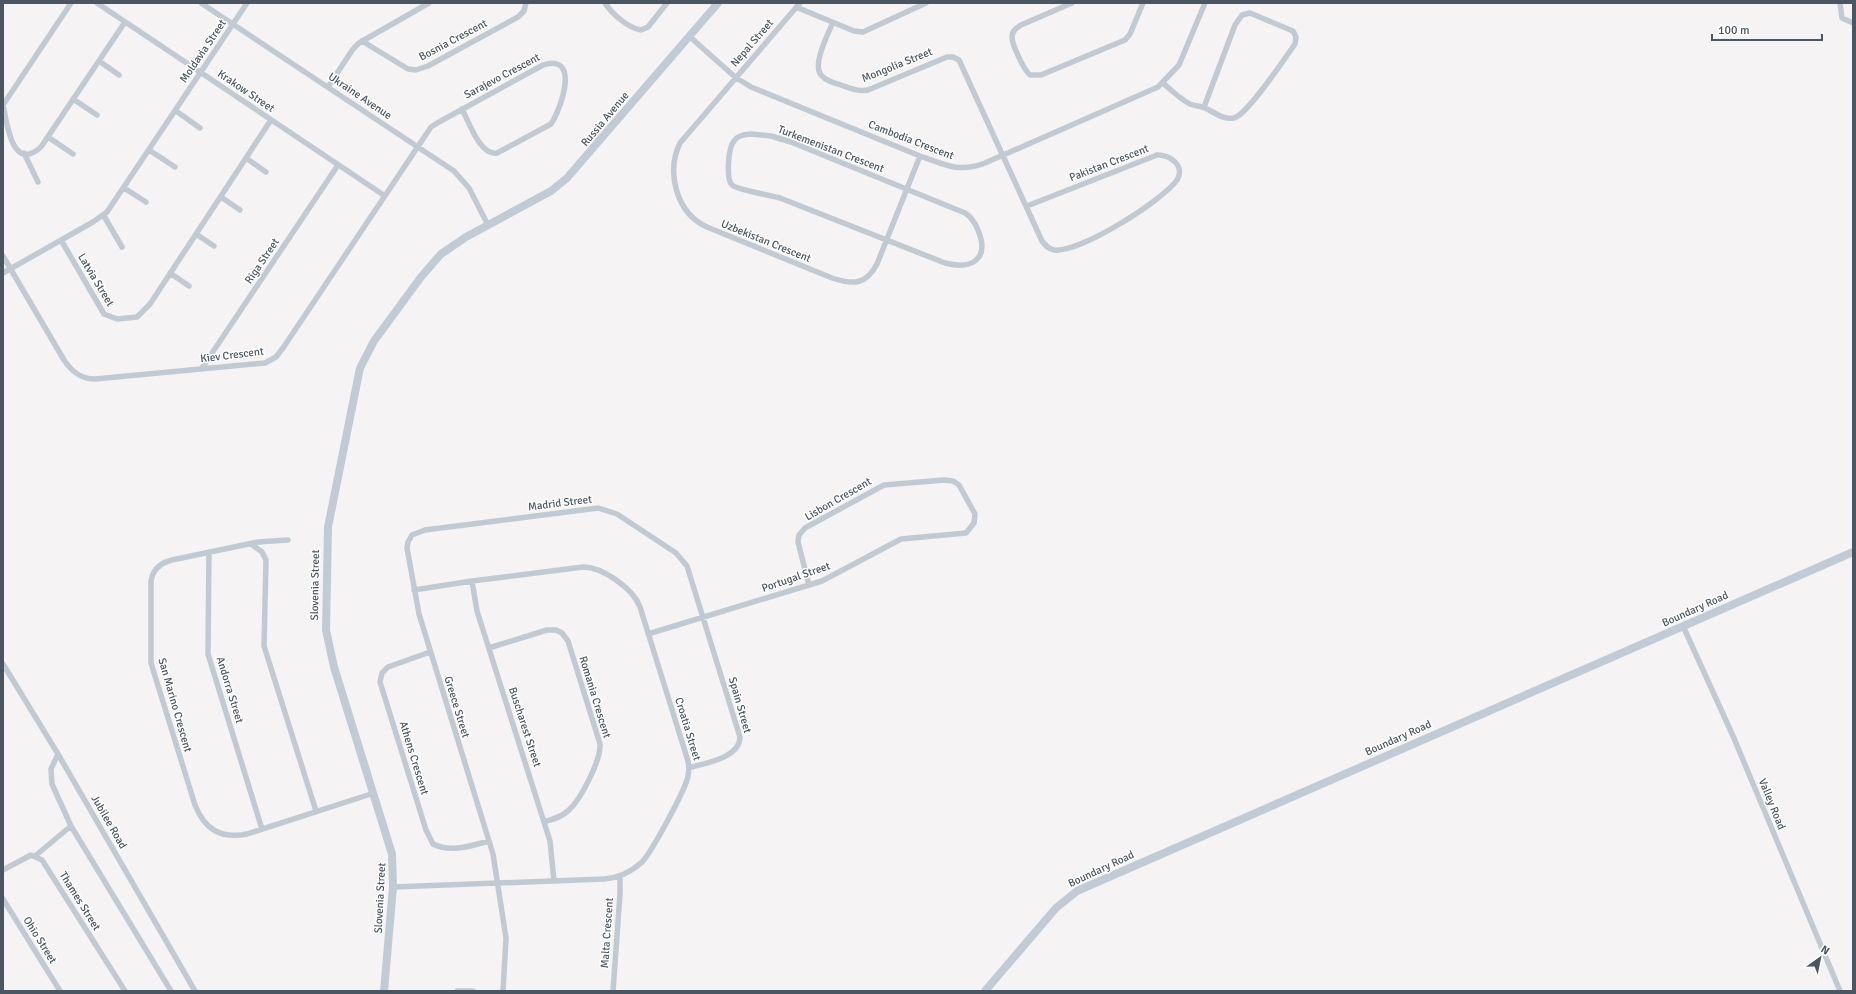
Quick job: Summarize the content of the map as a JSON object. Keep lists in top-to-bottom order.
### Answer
{
  "streets": {
    "street": [
      "Bosnia Crescent",
      "Nepal Street",
      "Moldavia Street",
      "Mongolia Street",
      "Sarajevo Crescent",
      "Krakow Street",
      "Ukraine Avenue",
      "Russia Avenue",
      "Cambodia Crescent",
      "Turkemenistan Crescent",
      "Pakistan Crescent",
      "Uzbekistan Crescent",
      "Riga Street",
      "Latvia Street",
      "Kiev Crescent",
      "Lisbon Crescent",
      "Madrid Street",
      "Portugal Street",
      "Slovenia Street",
      "Boundary Road",
      "Andorra Street",
      "Romania Crescent",
      "San Marino Crescent",
      "Spain Street",
      "Greece Street",
      "Buscharest Street",
      "Croatia Street",
      "Athens Crescent",
      "Valley Road",
      "Jubilee Road",
      "Thames Street",
      "Malta Crescent",
      "Ohio Street"
    ]
  },
  "crossings": [
    ["Nepal Street", "Cambodia Crescent"],
    ["Nepal Street", "Uzbekistan Crescent"],
    ["Moldavia Street", "Krakow Street"],
    ["Moldavia Street", "Ukraine Avenue"],
    ["Moldavia Street", "Latvia Street"],
    ["Moldavia Street", "Kiev Crescent"],
    ["Mongolia Street", "Cambodia Crescent"],
    ["Mongolia Street", "Pakistan Crescent"],
    ["Sarajevo Crescent", "Ukraine Avenue"],
    ["Sarajevo Crescent", "Kiev Crescent"],
    ["Krakow Street", "Riga Street"],
    ["Krakow Street", "Latvia Street"],
    ["Krakow Street", "Kiev Crescent"],
    ["Ukraine Avenue", "Russia Avenue"],
    ["Ukraine Avenue", "Kiev Crescent"],
    ["Ukraine Avenue", "Slovenia Street"],
    ["Russia Avenue", "Cambodia Crescent"],
    ["Russia Avenue", "Slovenia Street"],
    ["Cambodia Crescent", "Pakistan Crescent"],
    ["Cambodia Crescent", "Uzbekistan Crescent"],
    ["Turkemenistan Crescent", "Uzbekistan Crescent"],
    ["Riga Street", "Kiev Crescent"],
    ["Lisbon Crescent", "Portugal Street"],
    ["Madrid Street", "Portugal Street"],
    ["Madrid Street", "Spain Street"],
    ["Madrid Street", "Greece Street"],
    ["Portugal Street", "Spain Street"],
    ["Portugal Street", "Croatia Street"],
    ["Slovenia Street", "San Marino Crescent"],
    ["Slovenia Street", "Croatia Street"],
    ["Boundary Road", "Valley Road"],
    ["Andorra Street", "San Marino Crescent"],
    ["Romania Crescent", "Buscharest Street"],
    ["Spain Street", "Croatia Street"],
    ["Greece Street", "Croatia Street"],
    ["Greece Street", "Athens Crescent"],
    ["Buscharest Street", "Croatia Street"],
    ["Croatia Street", "Malta Crescent"]
  ],
  "scale_bar": "100 m",
  "north": "top right"
}
